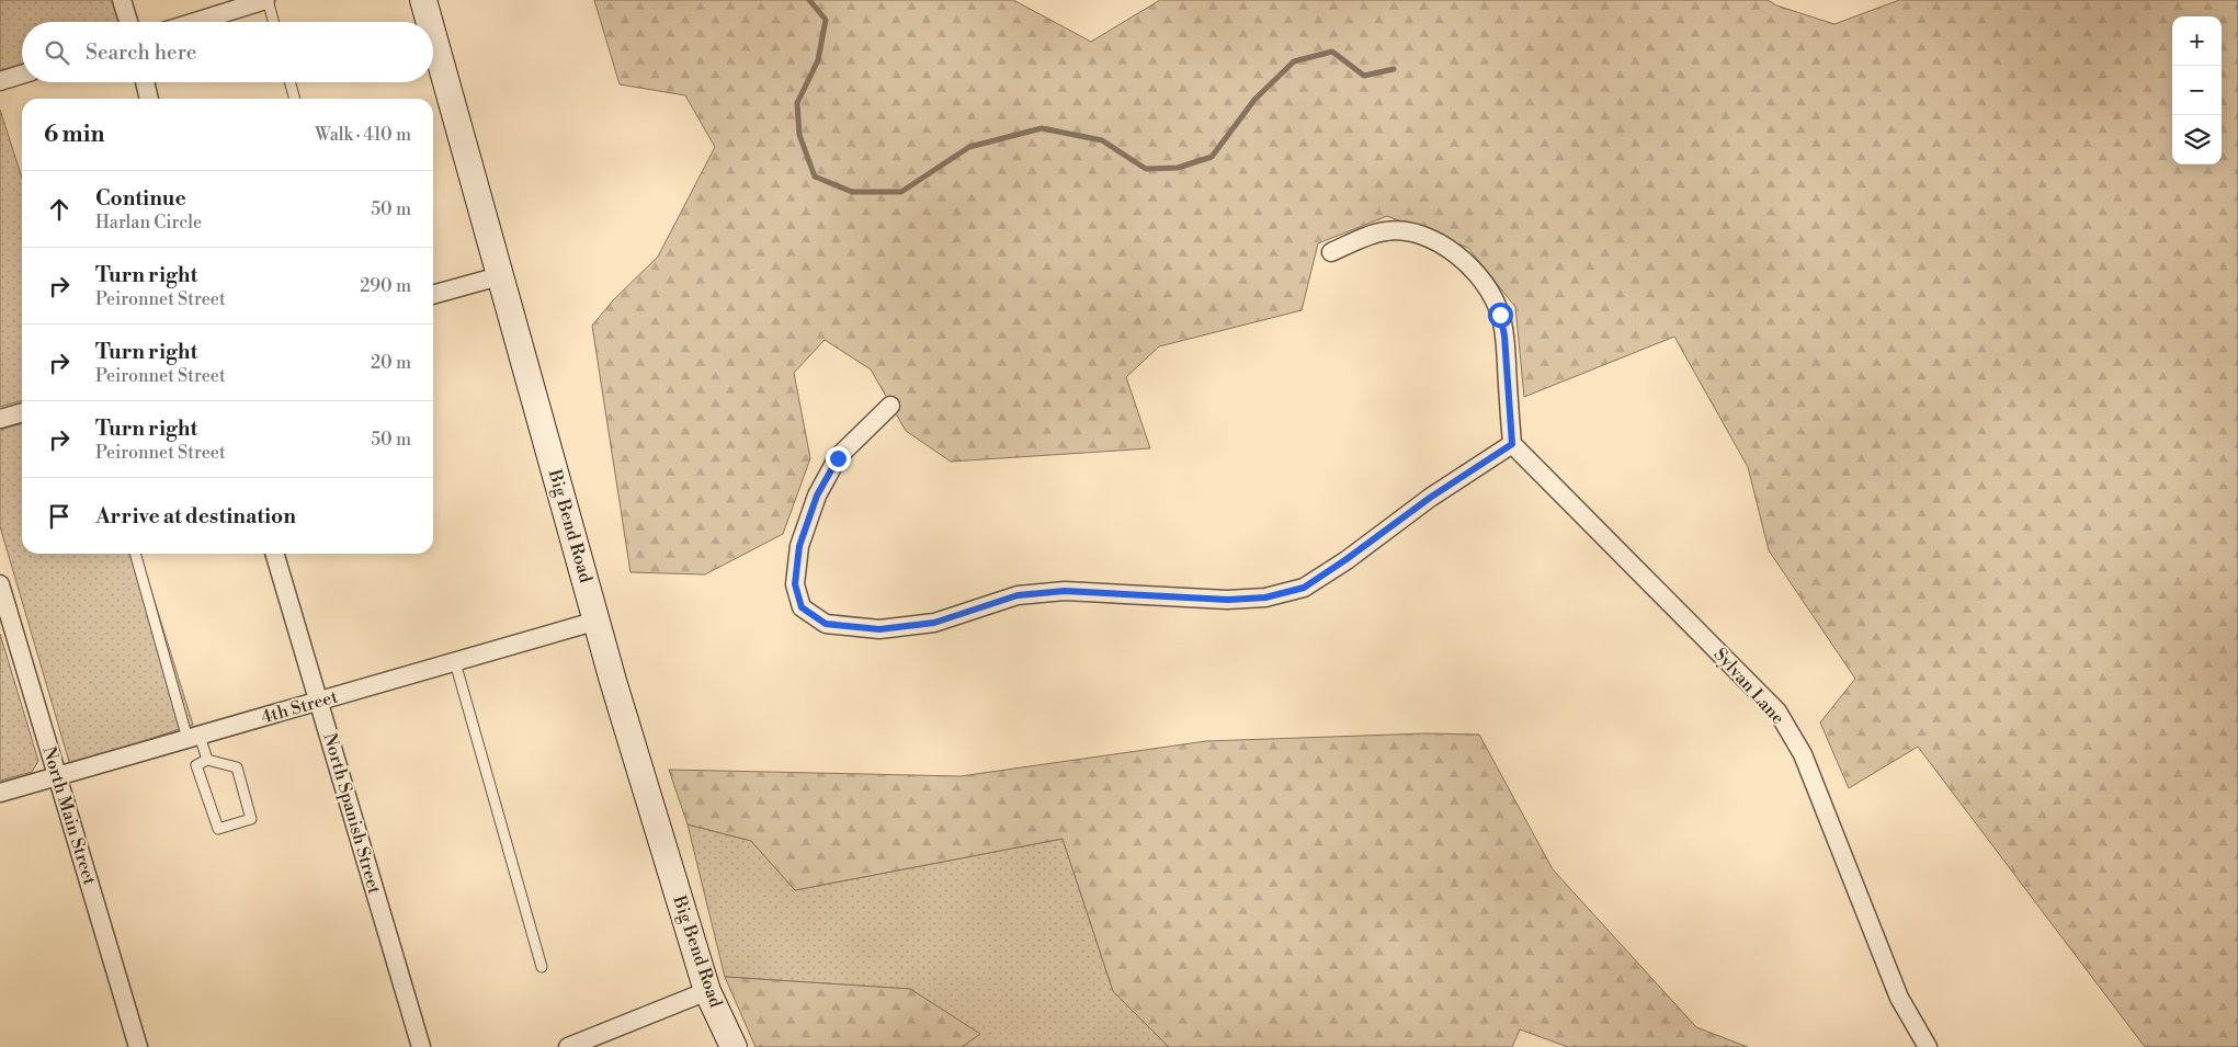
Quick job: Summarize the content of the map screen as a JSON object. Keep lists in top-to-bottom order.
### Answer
{
  "streets": {
    "main road": ["Big Bend Road"],
    "street": [
      "Sylvan Lane",
      "4th Street",
      "North Spanish Street",
      "North Main Street"
    ]
  },
  "crossings": [
    ["Big Bend Road", "4th Street"],
    ["4th Street", "North Spanish Street"],
    ["4th Street", "North Main Street"]
  ],
  "page": {
    "map_buttons": ["+", "−"],
    "search": "Search here",
    "heading": ["6 min", "Walk · 410 m"],
    "list": [
      ["Continue", "Harlan Circle", "50 m"],
      ["Turn right", "Peironnet Street", "290 m"],
      ["Turn right", "Peironnet Street", "20 m"],
      ["Turn right", "Peironnet Street", "50 m"],
      "Arrive at destination"
    ]
  }
}
